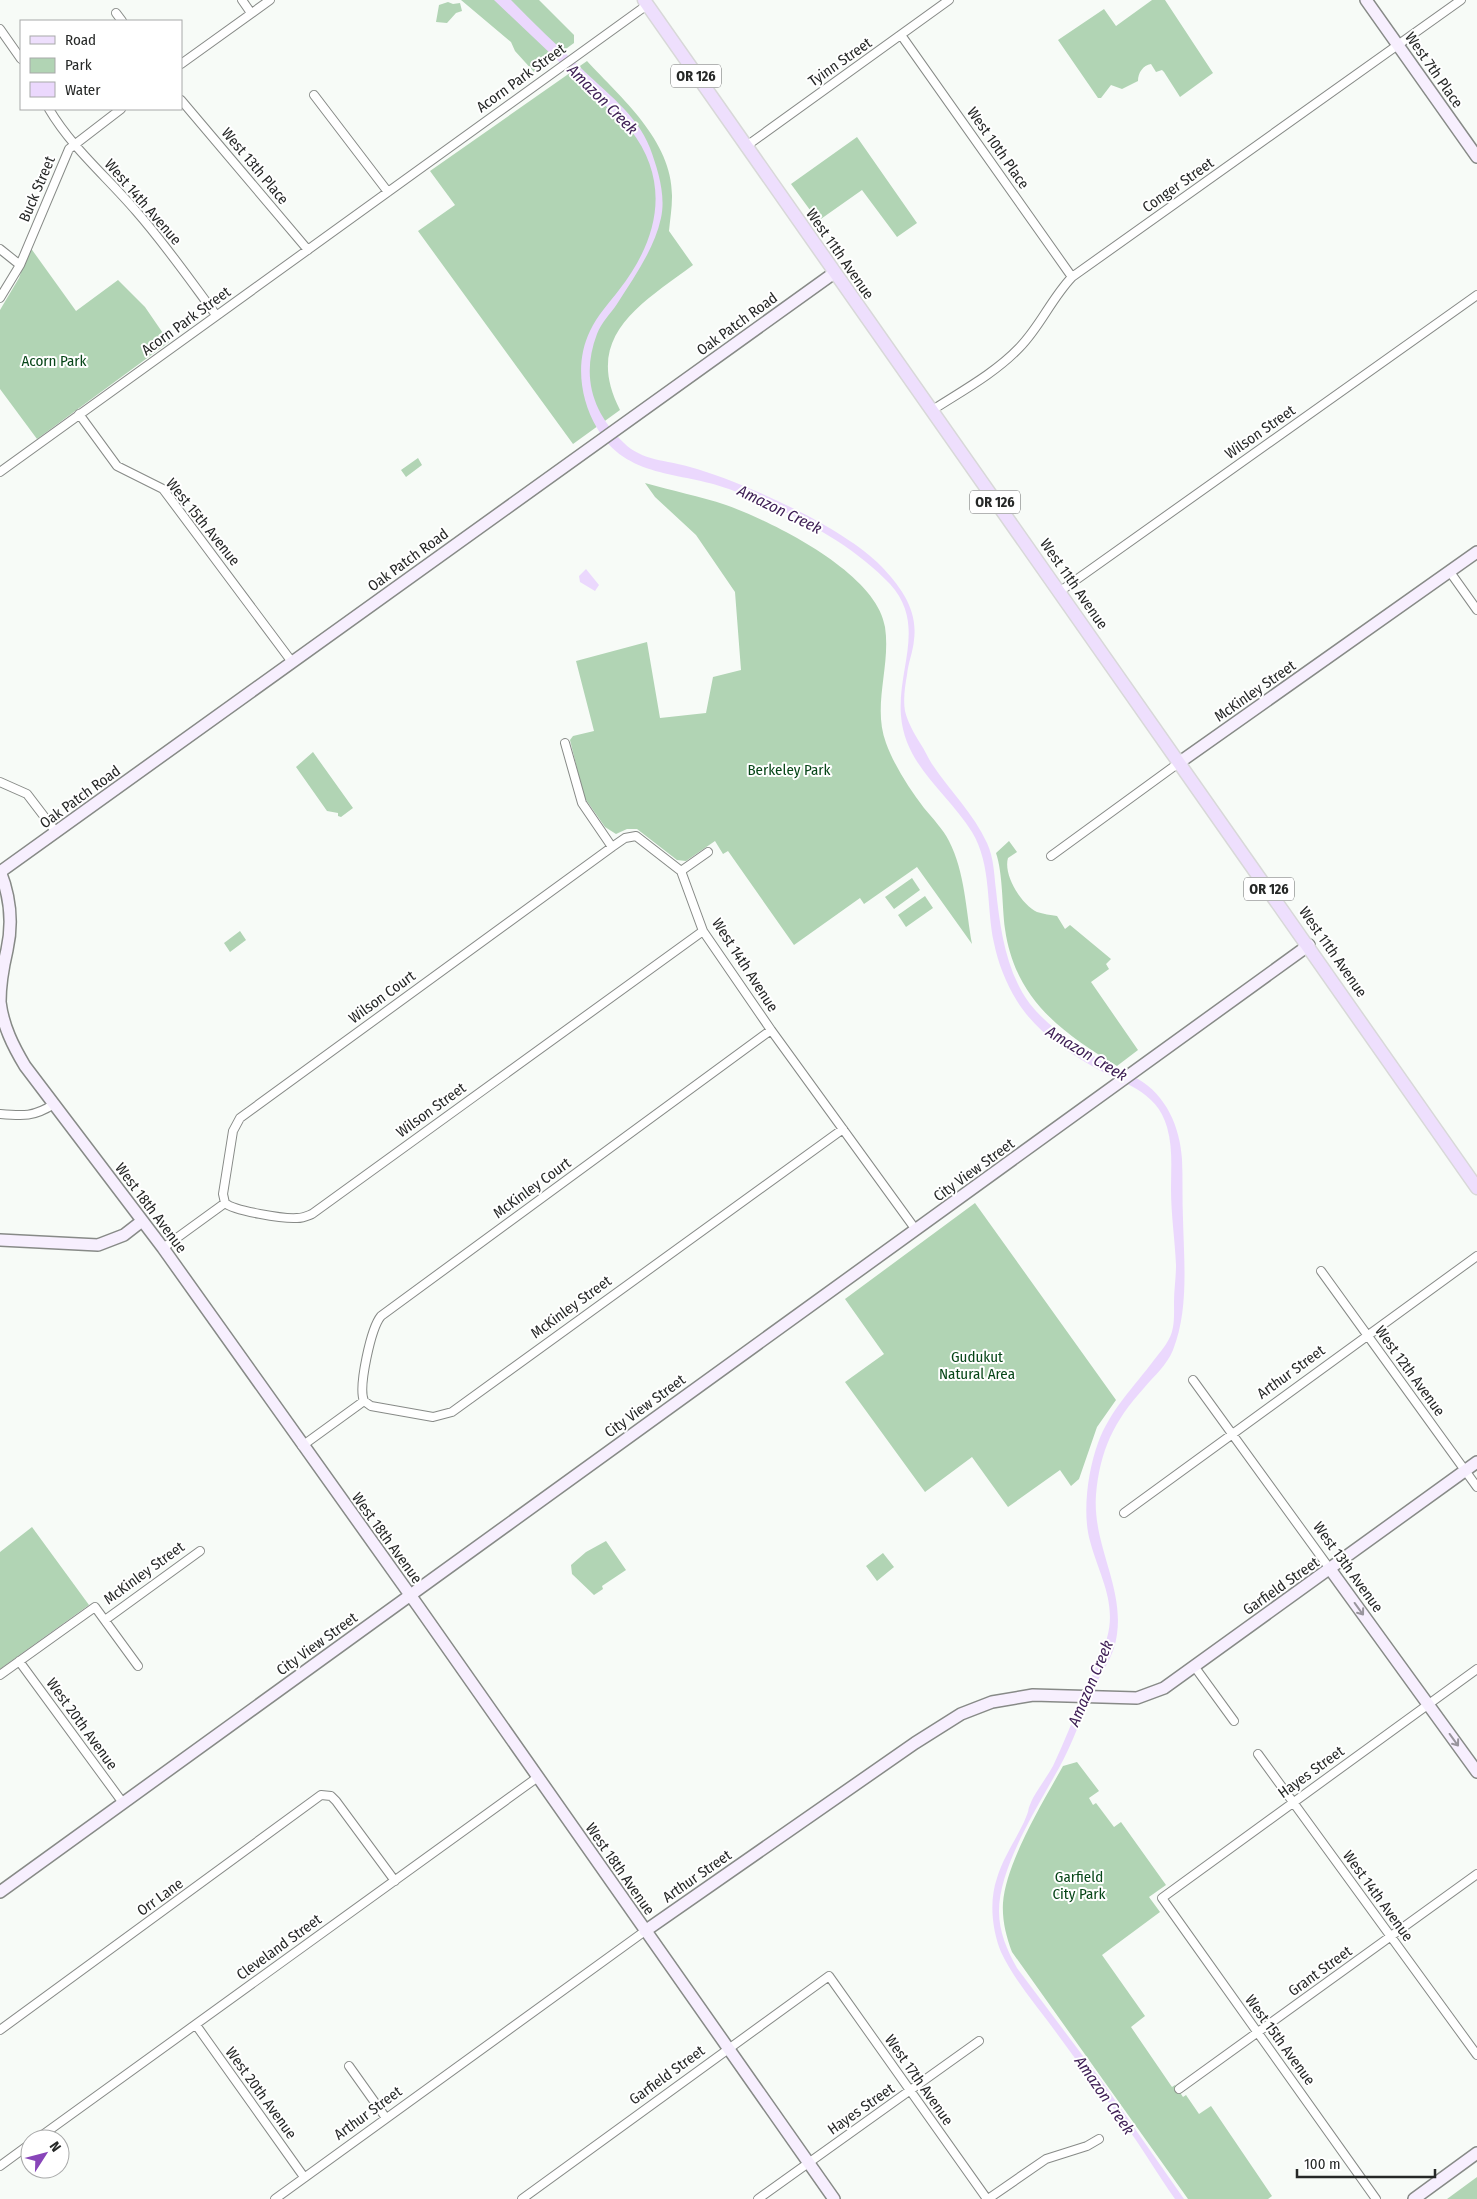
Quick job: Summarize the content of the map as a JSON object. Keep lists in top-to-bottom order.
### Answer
{
  "streets": {
    "main road": ["OR 126", "West 11th Avenue"],
    "street": [
      "Tyinn Street",
      "West 7th Place",
      "Acorn Park Street",
      "West 10th Place",
      "West 13th Place",
      "Conger Street",
      "Buck Street",
      "West 14th Avenue",
      "Oak Patch Road",
      "Wilson Street",
      "West 15th Avenue",
      "McKinley Street",
      "Wilson Court",
      "City View Street",
      "McKinley Court",
      "West 18th Avenue",
      "West 12th Avenue",
      "Arthur Street",
      "West 13th Avenue",
      "Garfield Street",
      "West 20th Avenue",
      "Hayes Street",
      "Orr Lane",
      "Cleveland Street",
      "Grant Street",
      "West 17th Avenue"
    ]
  },
  "crossings": [
    ["Tyinn Street", "West 10th Place"],
    ["Tyinn Street", "West 11th Avenue"],
    ["West 7th Place", "Conger Street"],
    ["Acorn Park Street", "West 13th Place"],
    ["Acorn Park Street", "West 14th Avenue"],
    ["Acorn Park Street", "West 11th Avenue"],
    ["Acorn Park Street", "West 15th Avenue"],
    ["West 10th Place", "Conger Street"],
    ["Conger Street", "West 11th Avenue"],
    ["Buck Street", "West 14th Avenue"],
    ["West 14th Avenue", "Wilson Street"],
    ["West 14th Avenue", "McKinley Street"],
    ["West 14th Avenue", "City View Street"],
    ["West 14th Avenue", "McKinley Court"],
    ["West 14th Avenue", "Hayes Street"],
    ["West 14th Avenue", "Grant Street"],
    ["West 11th Avenue", "Oak Patch Road"],
    ["West 11th Avenue", "Wilson Street"],
    ["West 11th Avenue", "McKinley Street"],
    ["West 11th Avenue", "City View Street"],
    ["Oak Patch Road", "West 15th Avenue"],
    ["Oak Patch Road", "West 18th Avenue"],
    ["Wilson Street", "Wilson Court"],
    ["West 15th Avenue", "Hayes Street"],
    ["West 15th Avenue", "Grant Street"],
    ["McKinley Street", "McKinley Court"],
    ["McKinley Street", "West 20th Avenue"],
    ["City View Street", "West 18th Avenue"],
    ["City View Street", "West 20th Avenue"],
    ["West 18th Avenue", "Arthur Street"],
    ["West 18th Avenue", "Garfield Street"],
    ["West 18th Avenue", "Hayes Street"],
    ["West 18th Avenue", "Cleveland Street"],
    ["West 12th Avenue", "Arthur Street"],
    ["West 12th Avenue", "Garfield Street"],
    ["Arthur Street", "West 13th Avenue"],
    ["Arthur Street", "Garfield Street"],
    ["Arthur Street", "West 20th Avenue"],
    ["West 13th Avenue", "Garfield Street"],
    ["West 13th Avenue", "Hayes Street"],
    ["Garfield Street", "West 17th Avenue"],
    ["West 20th Avenue", "Cleveland Street"],
    ["Hayes Street", "West 17th Avenue"],
    ["Orr Lane", "Cleveland Street"]
  ],
  "one_way": ["West 13th Avenue"],
  "water": ["Amazon Creek"],
  "parks": [
    "Acorn Park",
    "Berkeley Park",
    "Gudukut Natural Area",
    "Garfield City Park"
  ],
  "legend": ["Road", "Park", "Water"],
  "scale_bar": "100 m",
  "north": "top right"
}
